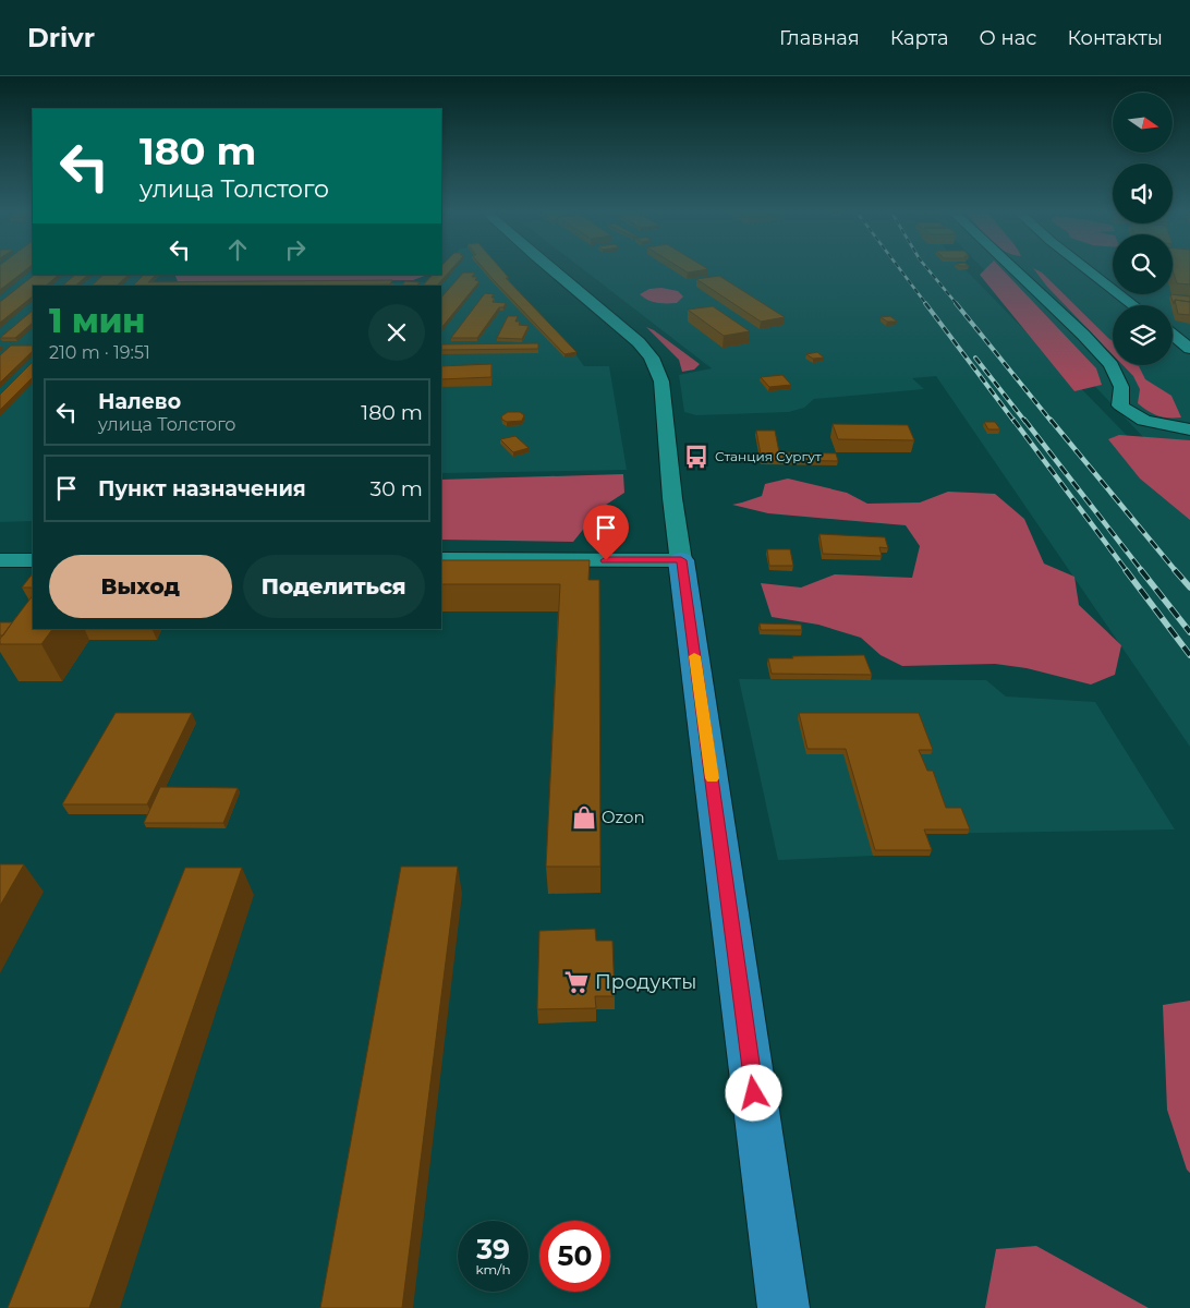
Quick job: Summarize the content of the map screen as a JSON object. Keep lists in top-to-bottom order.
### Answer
{
  "places": {
    "bus stop": ["Станция Сургут"],
    "shop": ["Ozon"],
    "supermarket": ["Продукты"]
  },
  "north": "right",
  "page": {
    "header": "Drivr",
    "nav": [
      "Главная",
      "Карта",
      "О нас",
      "Контакты"
    ],
    "turn": ["180 m", "улица Толстого"],
    "heading": ["1 мин", "210 m · 19:51"],
    "list": [
      {
        "name": "Налево",
        "note": "улица Толстого",
        "value": "180 m"
      },
      {
        "name": "Пункт назначения",
        "value": "30 m"
      }
    ],
    "buttons": ["Выход", "Поделиться"],
    "speed": "39 km/h",
    "limit": "50"
  }
}
